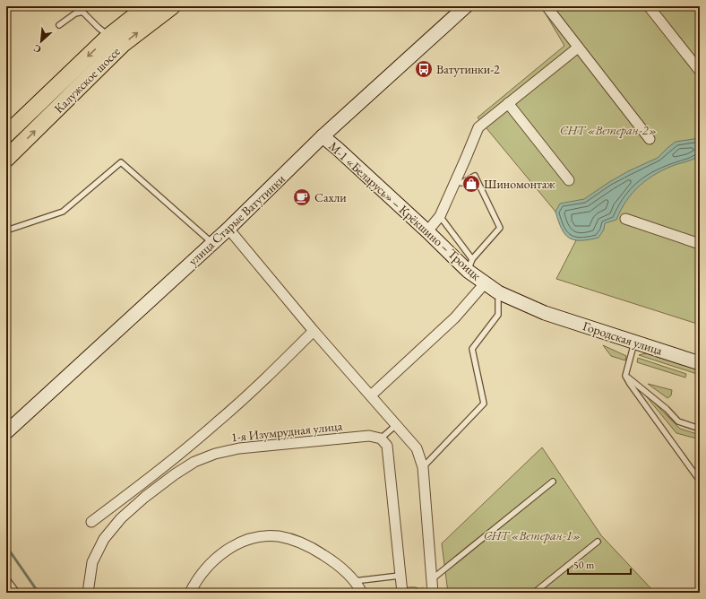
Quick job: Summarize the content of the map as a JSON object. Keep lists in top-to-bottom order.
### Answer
{
  "streets": {
    "highway": ["Калужское шоссе"],
    "main road": ["М-1 «Беларусь» – Крёкшино – Троицк", "улица Старые Ватутинки", "Городская улица"],
    "street": ["1-я Изумрудная улица"]
  },
  "crossings": [
    ["М-1 «Беларусь» – Крёкшино – Троицк", "улица Старые Ватутинки"],
    ["М-1 «Беларусь» – Крёкшино – Троицк", "Городская улица"]
  ],
  "parks": ["СНТ «Ветеран-2»", "СНТ «Ветеран-1»"],
  "places": {
    "bus stop": ["Ватутинки-2"],
    "shop": ["Шиномонтаж"],
    "cafe": ["Сахли"]
  },
  "scale_bar": "50 m",
  "north": "bottom left"
}
